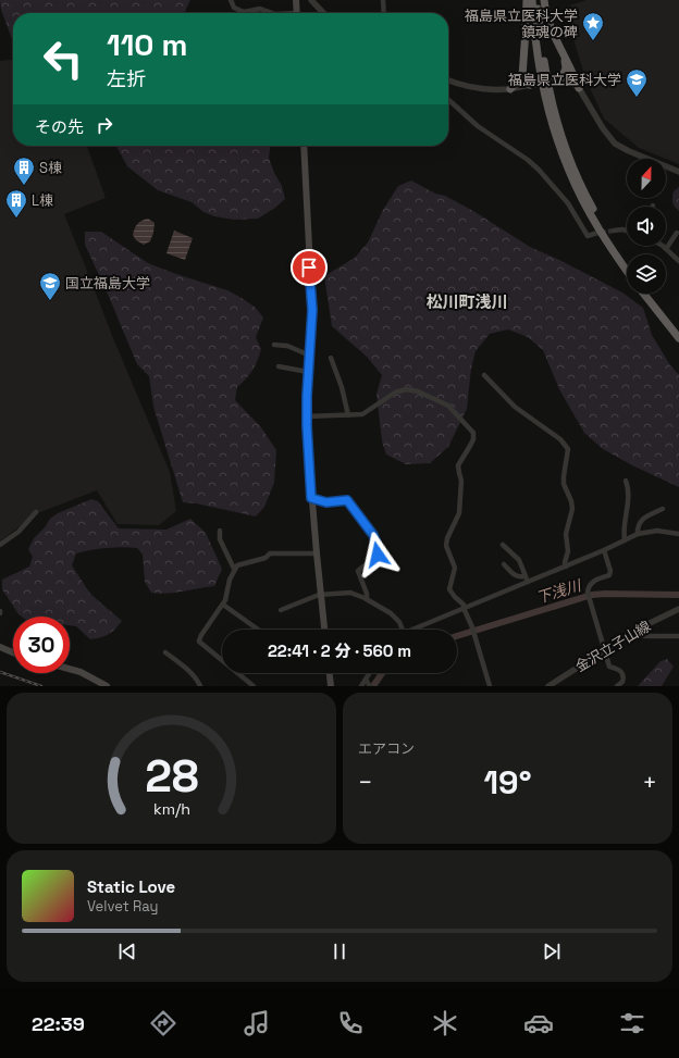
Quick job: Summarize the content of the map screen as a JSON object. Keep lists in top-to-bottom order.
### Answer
{
  "streets": {
    "street": ["金沢立子山線"]
  },
  "districts": ["松川町浅川"],
  "water": ["下浅川"],
  "places": {
    "place": ["福島県立医科大学 鎮魂の碑"],
    "school or university": ["福島県立医科大学", "国立福島大学"],
    "building": ["S棟", "L棟"]
  },
  "north": "top",
  "page": {
    "turn": ["110 m", "左折"],
    "then": "その先",
    "limit": "30",
    "trip": "22:41 · 2 分 · 560 m",
    "tile": "エアコン",
    "heat": ["−", "19°", "+"],
    "song": ["Static Love", "Velvet Ray"],
    "tabs": "22:39",
    "gauge": ["28", "km/h"]
  }
}
